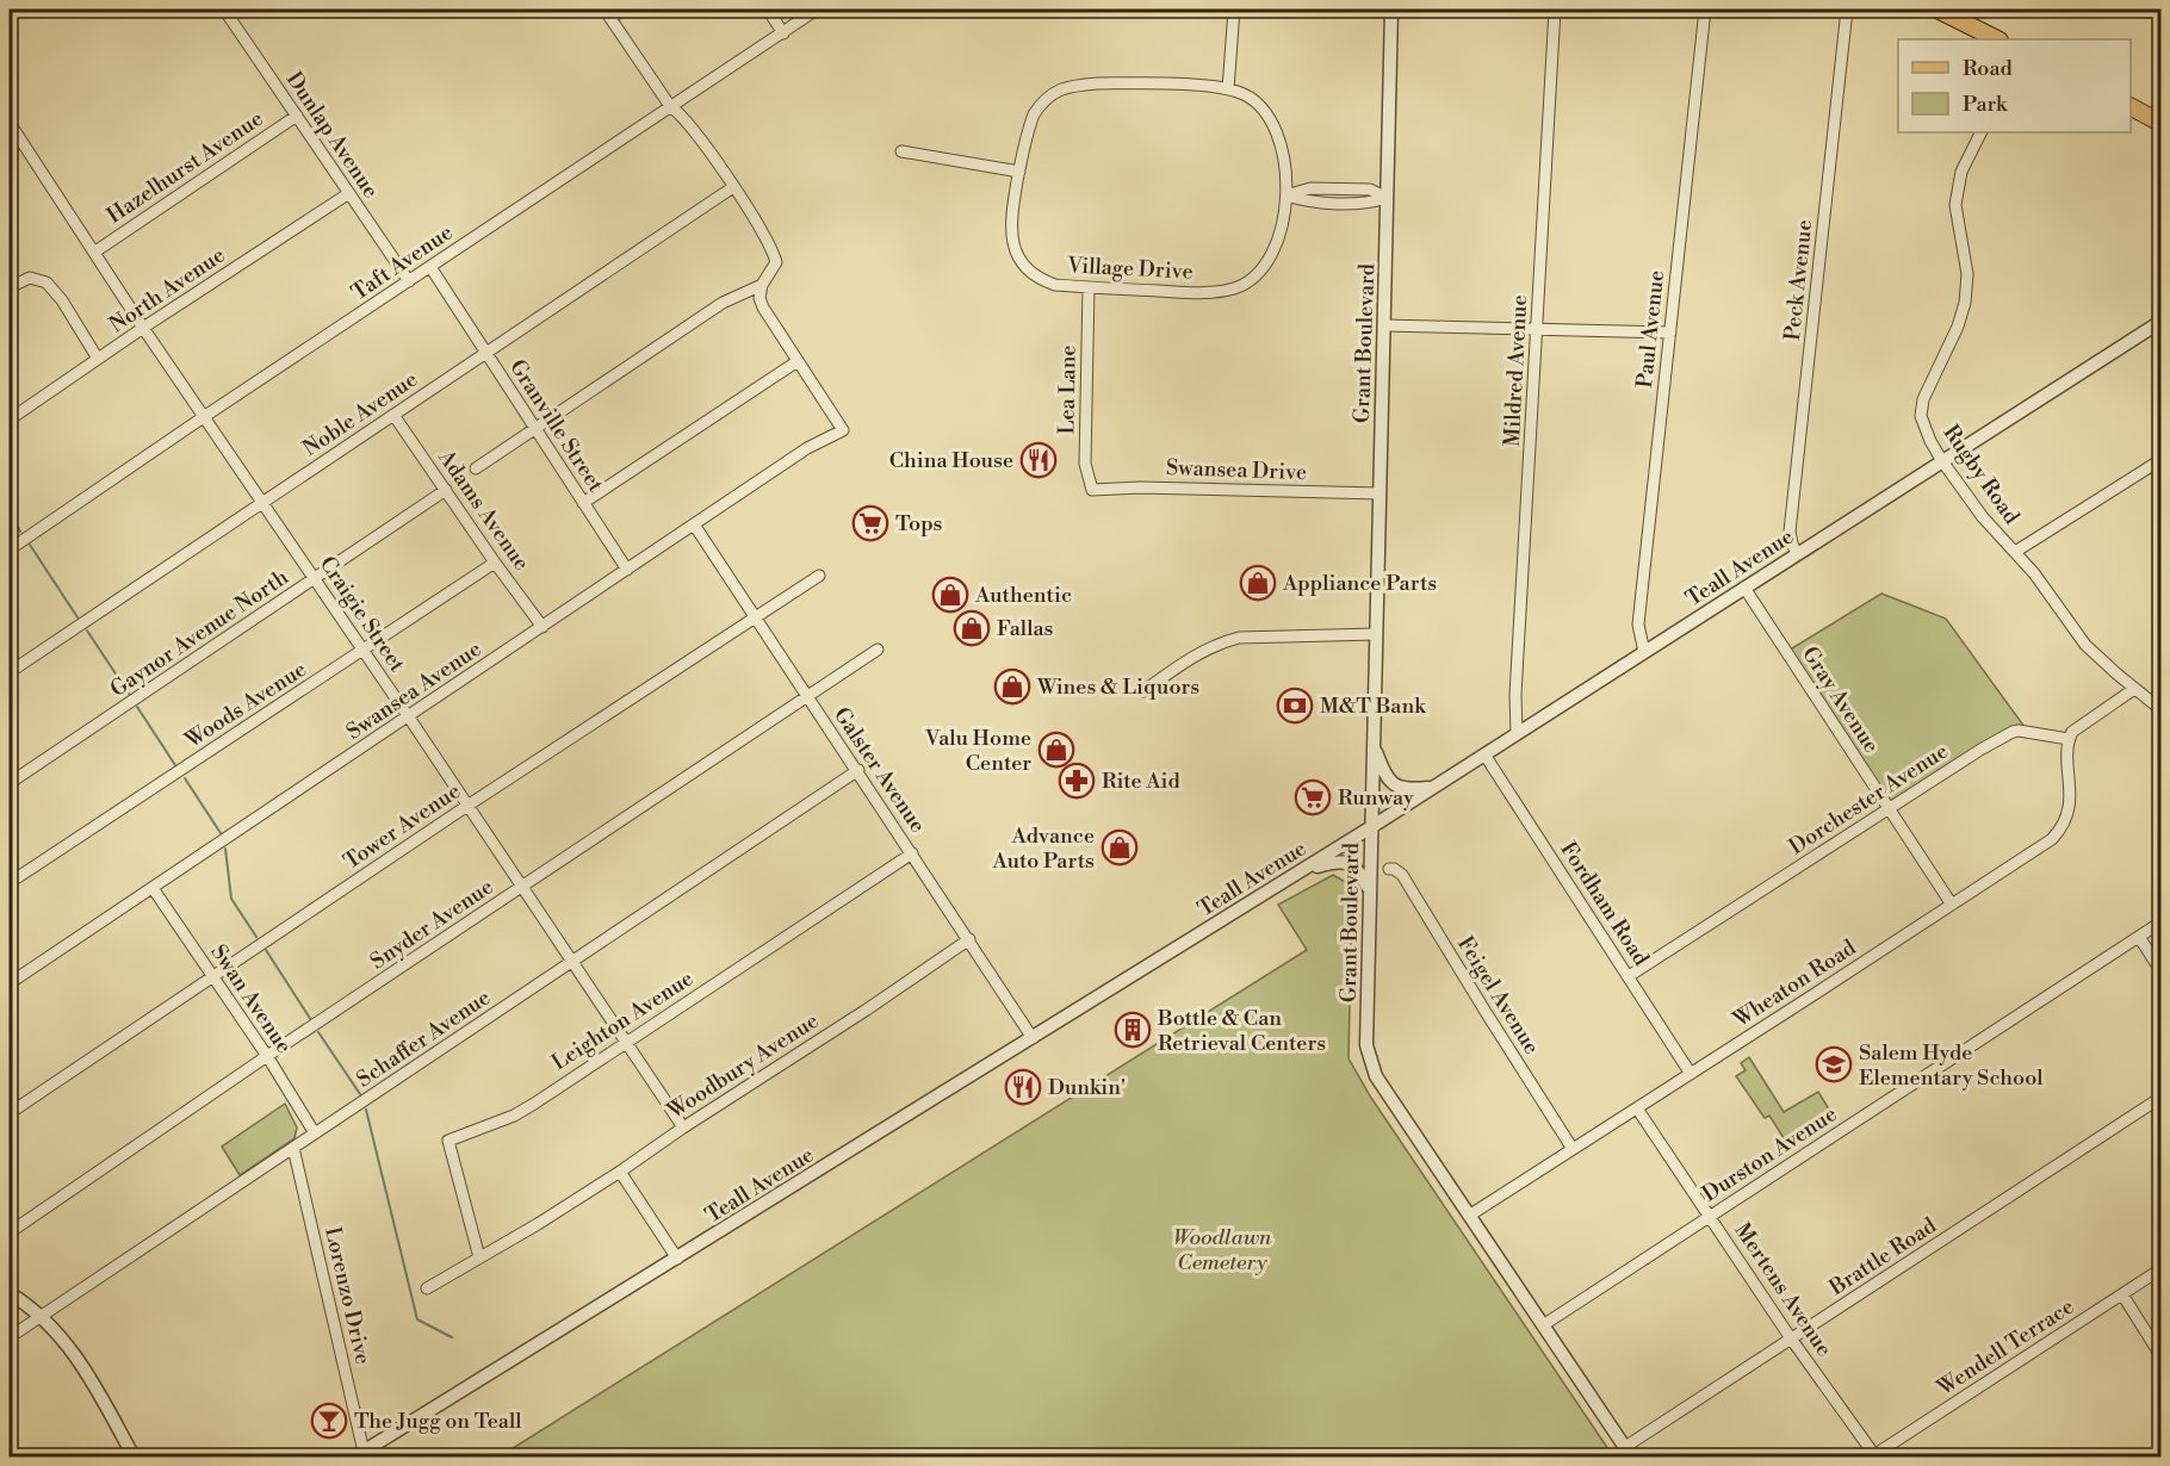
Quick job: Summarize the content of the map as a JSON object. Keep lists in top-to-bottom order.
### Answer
{
  "streets": {
    "street": [
      "Dunlap Avenue",
      "Hazelhurst Avenue",
      "Taft Avenue",
      "Village Drive",
      "Peck Avenue",
      "North Avenue",
      "Paul Avenue",
      "Grant Boulevard",
      "Mildred Avenue",
      "Lea Lane",
      "Noble Avenue",
      "Granville Street",
      "Swansea Drive",
      "Rugby Road",
      "Adams Avenue",
      "Teall Avenue",
      "Craigie Street",
      "Gaynor Avenue North",
      "Swansea Avenue",
      "Gray Avenue",
      "Woods Avenue",
      "Galster Avenue",
      "Dorchester Avenue",
      "Tower Avenue",
      "Fordham Road",
      "Snyder Avenue",
      "Wheaton Road",
      "Feigel Avenue",
      "Swan Avenue",
      "Leighton Avenue",
      "Schaffer Avenue",
      "Woodbury Avenue",
      "Durston Avenue",
      "Brattle Road",
      "Mertens Avenue",
      "Lorenzo Drive",
      "Wendell Terrace"
    ]
  },
  "crossings": [
    ["Dunlap Avenue", "Hazelhurst Avenue"],
    ["Dunlap Avenue", "Taft Avenue"],
    ["Dunlap Avenue", "North Avenue"],
    ["Hazelhurst Avenue", "Craigie Street"],
    ["Taft Avenue", "Granville Street"],
    ["Taft Avenue", "Craigie Street"],
    ["Village Drive", "Lea Lane"],
    ["Peck Avenue", "Teall Avenue"],
    ["North Avenue", "Craigie Street"],
    ["Paul Avenue", "Teall Avenue"],
    ["Grant Boulevard", "Swansea Drive"],
    ["Grant Boulevard", "Teall Avenue"],
    ["Grant Boulevard", "Wheaton Road"],
    ["Grant Boulevard", "Durston Avenue"],
    ["Grant Boulevard", "Brattle Road"],
    ["Mildred Avenue", "Teall Avenue"],
    ["Lea Lane", "Swansea Drive"],
    ["Noble Avenue", "Granville Street"],
    ["Noble Avenue", "Adams Avenue"],
    ["Noble Avenue", "Craigie Street"],
    ["Granville Street", "Swansea Avenue"],
    ["Rugby Road", "Teall Avenue"],
    ["Adams Avenue", "Gaynor Avenue North"],
    ["Adams Avenue", "Swansea Avenue"],
    ["Adams Avenue", "Woods Avenue"],
    ["Teall Avenue", "Gray Avenue"],
    ["Teall Avenue", "Galster Avenue"],
    ["Teall Avenue", "Fordham Road"],
    ["Teall Avenue", "Lorenzo Drive"],
    ["Craigie Street", "Gaynor Avenue North"],
    ["Craigie Street", "Swansea Avenue"],
    ["Craigie Street", "Woods Avenue"],
    ["Craigie Street", "Tower Avenue"],
    ["Craigie Street", "Snyder Avenue"],
    ["Craigie Street", "Leighton Avenue"],
    ["Craigie Street", "Schaffer Avenue"],
    ["Craigie Street", "Woodbury Avenue"],
    ["Swansea Avenue", "Galster Avenue"],
    ["Swansea Avenue", "Swan Avenue"],
    ["Gray Avenue", "Dorchester Avenue"],
    ["Gray Avenue", "Wheaton Road"],
    ["Galster Avenue", "Tower Avenue"],
    ["Galster Avenue", "Snyder Avenue"],
    ["Galster Avenue", "Leighton Avenue"],
    ["Galster Avenue", "Schaffer Avenue"],
    ["Galster Avenue", "Woodbury Avenue"],
    ["Dorchester Avenue", "Fordham Road"],
    ["Dorchester Avenue", "Wheaton Road"],
    ["Tower Avenue", "Swan Avenue"],
    ["Fordham Road", "Wheaton Road"],
    ["Snyder Avenue", "Swan Avenue"],
    ["Wheaton Road", "Feigel Avenue"],
    ["Wheaton Road", "Mertens Avenue"],
    ["Swan Avenue", "Schaffer Avenue"],
    ["Leighton Avenue", "Woodbury Avenue"],
    ["Schaffer Avenue", "Lorenzo Drive"],
    ["Durston Avenue", "Mertens Avenue"],
    ["Brattle Road", "Mertens Avenue"],
    ["Mertens Avenue", "Wendell Terrace"]
  ],
  "parks": ["Woodlawn Cemetery"],
  "places": {
    "restaurant": ["China House", "Dunkin'"],
    "supermarket": ["Tops", "Runway"],
    "shop": [
      "Appliance Parts",
      "Authentic",
      "Fallas",
      "Wines & Liquors",
      "Valu Home Center",
      "Advance Auto Parts"
    ],
    "bank": ["M&T Bank"],
    "pharmacy": ["Rite Aid"],
    "building": ["Bottle & Can Retrieval Centers"],
    "school or university": ["Salem Hyde Elementary School"],
    "bar": ["The Jugg on Teall"]
  },
  "legend": ["Road", "Park"]
}
